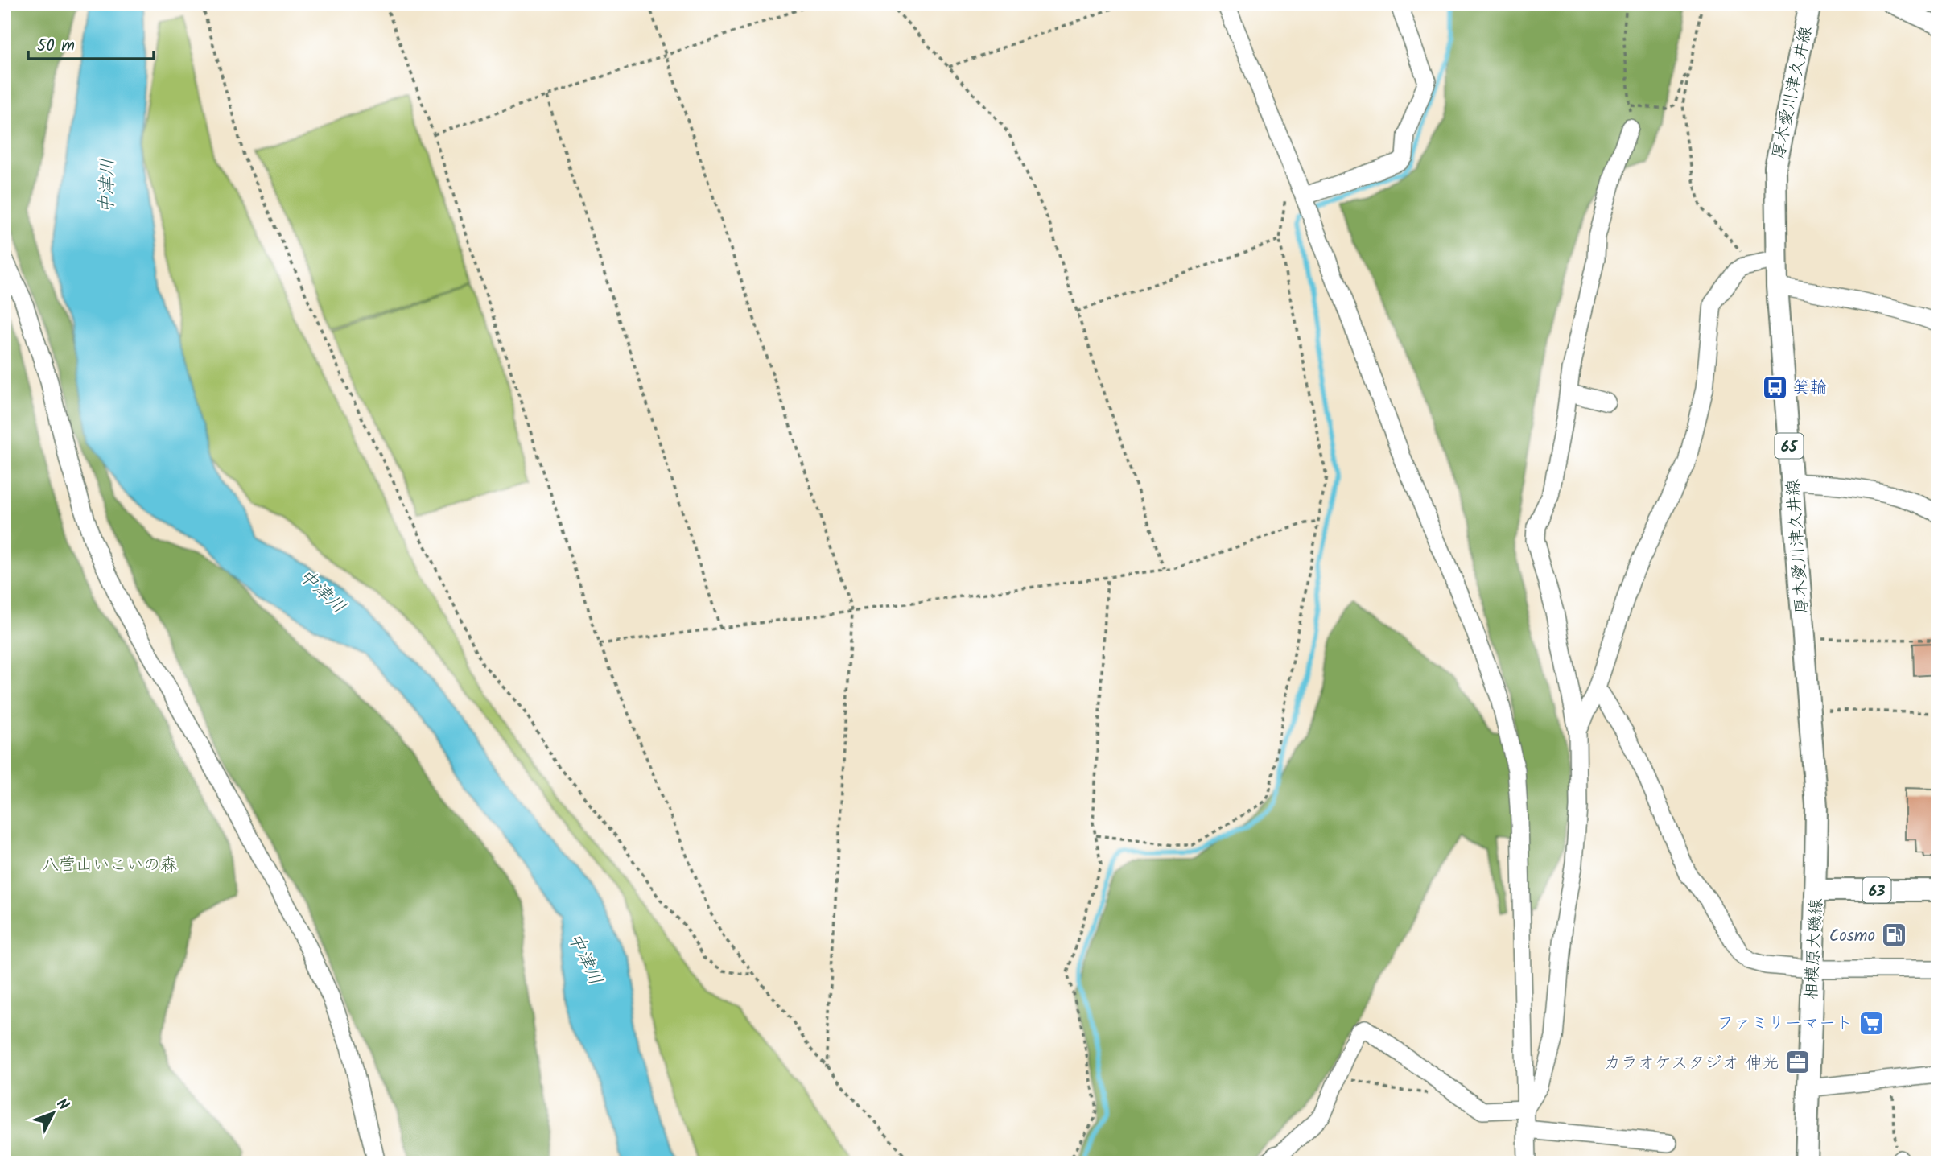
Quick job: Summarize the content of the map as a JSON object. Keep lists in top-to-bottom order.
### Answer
{
  "streets": {
    "main road": [
      "厚木愛川津久井線",
      "65",
      "63",
      "相模原大磯線"
    ]
  },
  "crossings": [
    ["厚木愛川津久井線", "相模原大磯線"]
  ],
  "water": ["中津川"],
  "parks": ["八菅山いこいの森"],
  "places": {
    "bus stop": ["箕輪"],
    "fuel station": ["Cosmo"],
    "supermarket": ["ファミリーマート"],
    "office": ["カラオケスタジオ 伸光"]
  },
  "scale_bar": "50 m",
  "north": "top right"
}
